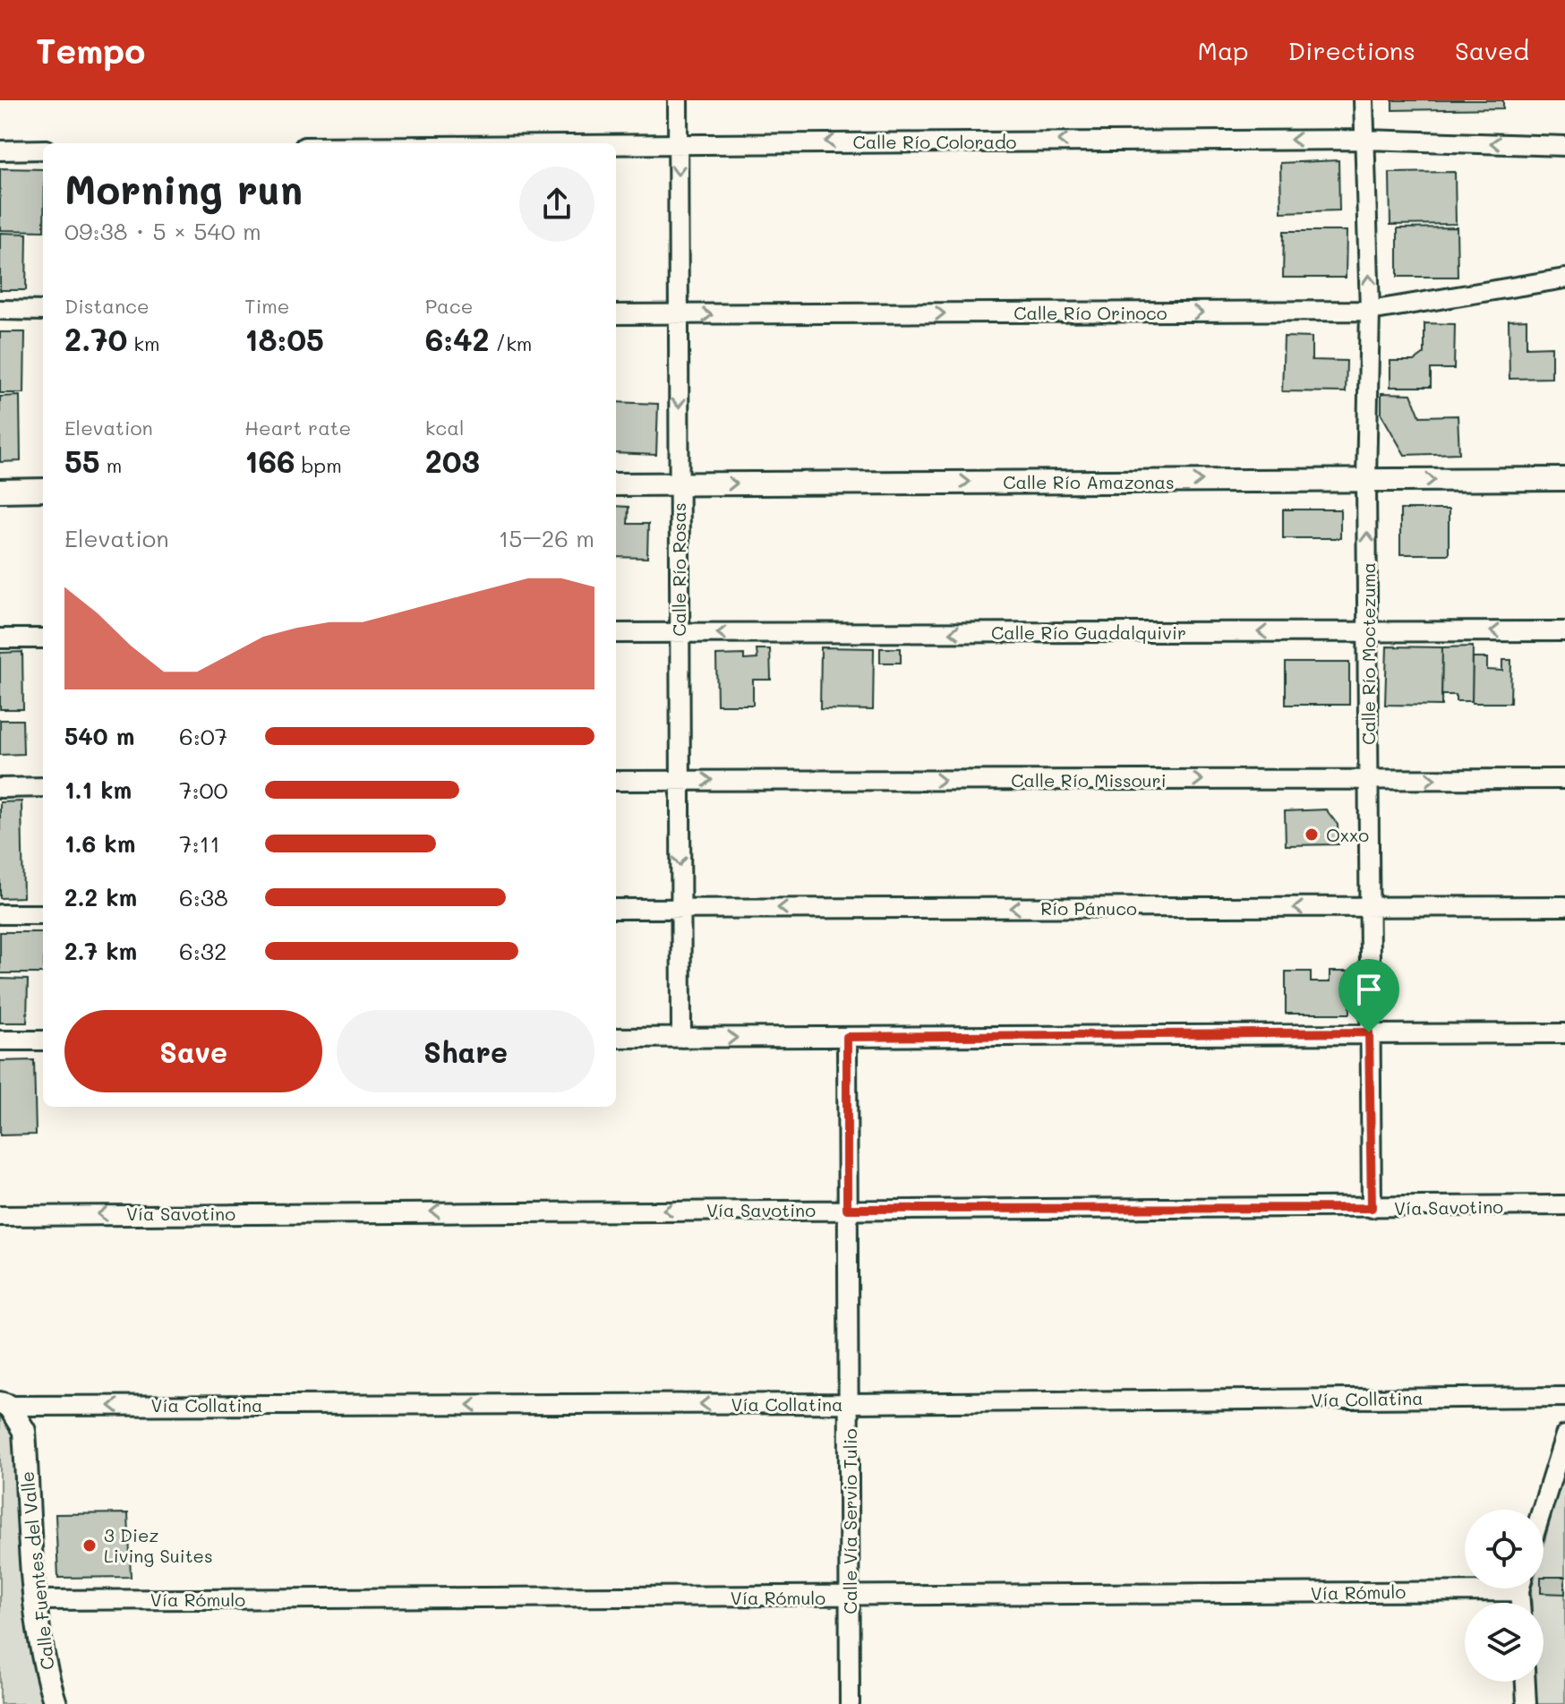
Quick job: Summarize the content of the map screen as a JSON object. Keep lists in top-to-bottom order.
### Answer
{
  "streets": {
    "street": [
      "Calle Río Colorado",
      "Calle Río Orinoco",
      "Calle Río Amazonas",
      "Calle Río Rosas",
      "Calle Río Guadalquivir",
      "Calle Río Moctezuma",
      "Calle Río Missouri",
      "Río Pánuco",
      "Vía Savotino",
      "Vía Collatina",
      "Calle Vía Servio Tulio",
      "Calle Fuentes del Valle",
      "Vía Rómulo"
    ]
  },
  "crossings": [
    ["Calle Río Colorado", "Calle Río Rosas"],
    ["Calle Río Colorado", "Calle Río Moctezuma"],
    ["Calle Río Orinoco", "Calle Río Rosas"],
    ["Calle Río Orinoco", "Calle Río Moctezuma"],
    ["Calle Río Amazonas", "Calle Río Rosas"],
    ["Calle Río Amazonas", "Calle Río Moctezuma"],
    ["Calle Río Rosas", "Calle Río Guadalquivir"],
    ["Calle Río Rosas", "Calle Río Missouri"],
    ["Calle Río Rosas", "Río Pánuco"],
    ["Calle Río Guadalquivir", "Calle Río Moctezuma"],
    ["Calle Río Moctezuma", "Calle Río Missouri"],
    ["Calle Río Moctezuma", "Río Pánuco"],
    ["Calle Río Moctezuma", "Vía Savotino"],
    ["Vía Savotino", "Calle Vía Servio Tulio"],
    ["Vía Collatina", "Calle Vía Servio Tulio"],
    ["Vía Collatina", "Calle Fuentes del Valle"],
    ["Calle Vía Servio Tulio", "Vía Rómulo"],
    ["Calle Fuentes del Valle", "Vía Rómulo"]
  ],
  "one_way": [
    "Calle Río Colorado",
    "Calle Río Orinoco",
    "Calle Río Amazonas",
    "Calle Río Rosas",
    "Calle Río Guadalquivir",
    "Calle Río Missouri",
    "Vía Savotino",
    "Vía Collatina"
  ],
  "places": ["Oxxo", "3 Diez Living Suites"],
  "page": {
    "header": "Tempo",
    "nav": ["Map", "Directions", "Saved"],
    "heading": ["Morning run", "09:38 · 5 × 540 m"],
    "stats": [
      ["Distance", "2.70 km"],
      ["Time", "18:05"],
      ["Pace", "6:42 /km"],
      ["Elevation", "55 m"],
      ["Heart rate", "166 bpm"],
      ["kcal", "203"]
    ],
    "chart": ["Elevation", "15–26 m"],
    "list": [
      {
        "name": "540 m",
        "note": "6:07"
      },
      {
        "name": "1.1 km",
        "note": "7:00"
      },
      {
        "name": "1.6 km",
        "note": "7:11"
      },
      {
        "name": "2.2 km",
        "note": "6:38"
      },
      {
        "name": "2.7 km",
        "note": "6:32"
      }
    ],
    "buttons": ["Save", "Share"]
  }
}
